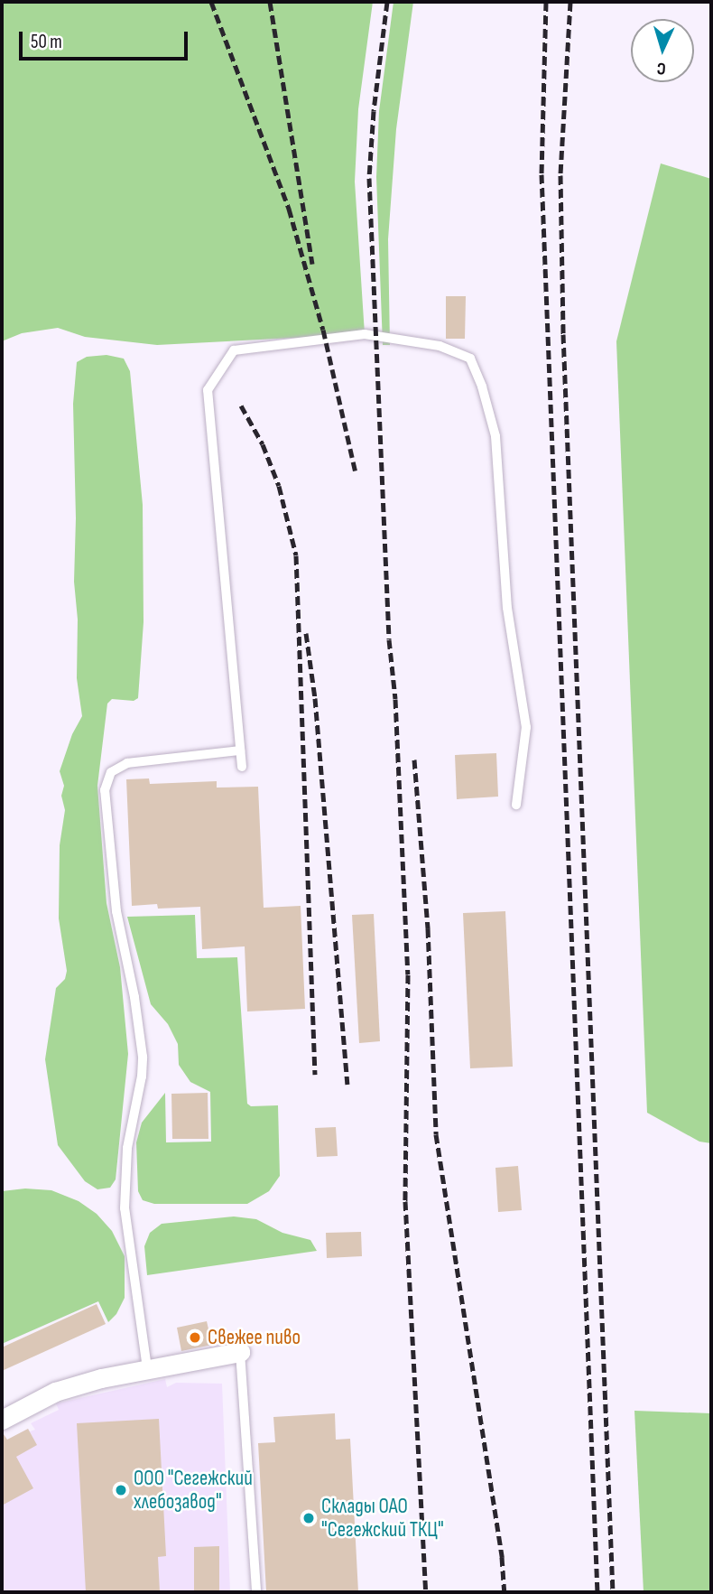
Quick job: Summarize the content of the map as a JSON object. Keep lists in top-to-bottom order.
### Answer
{
  "places": ["Свежее пиво", "ООО \"Сегежский хлебозавод\"", "Склады ОАО \"Сегежский ТКЦ\""],
  "scale_bar": "50 m",
  "north": "bottom"
}
